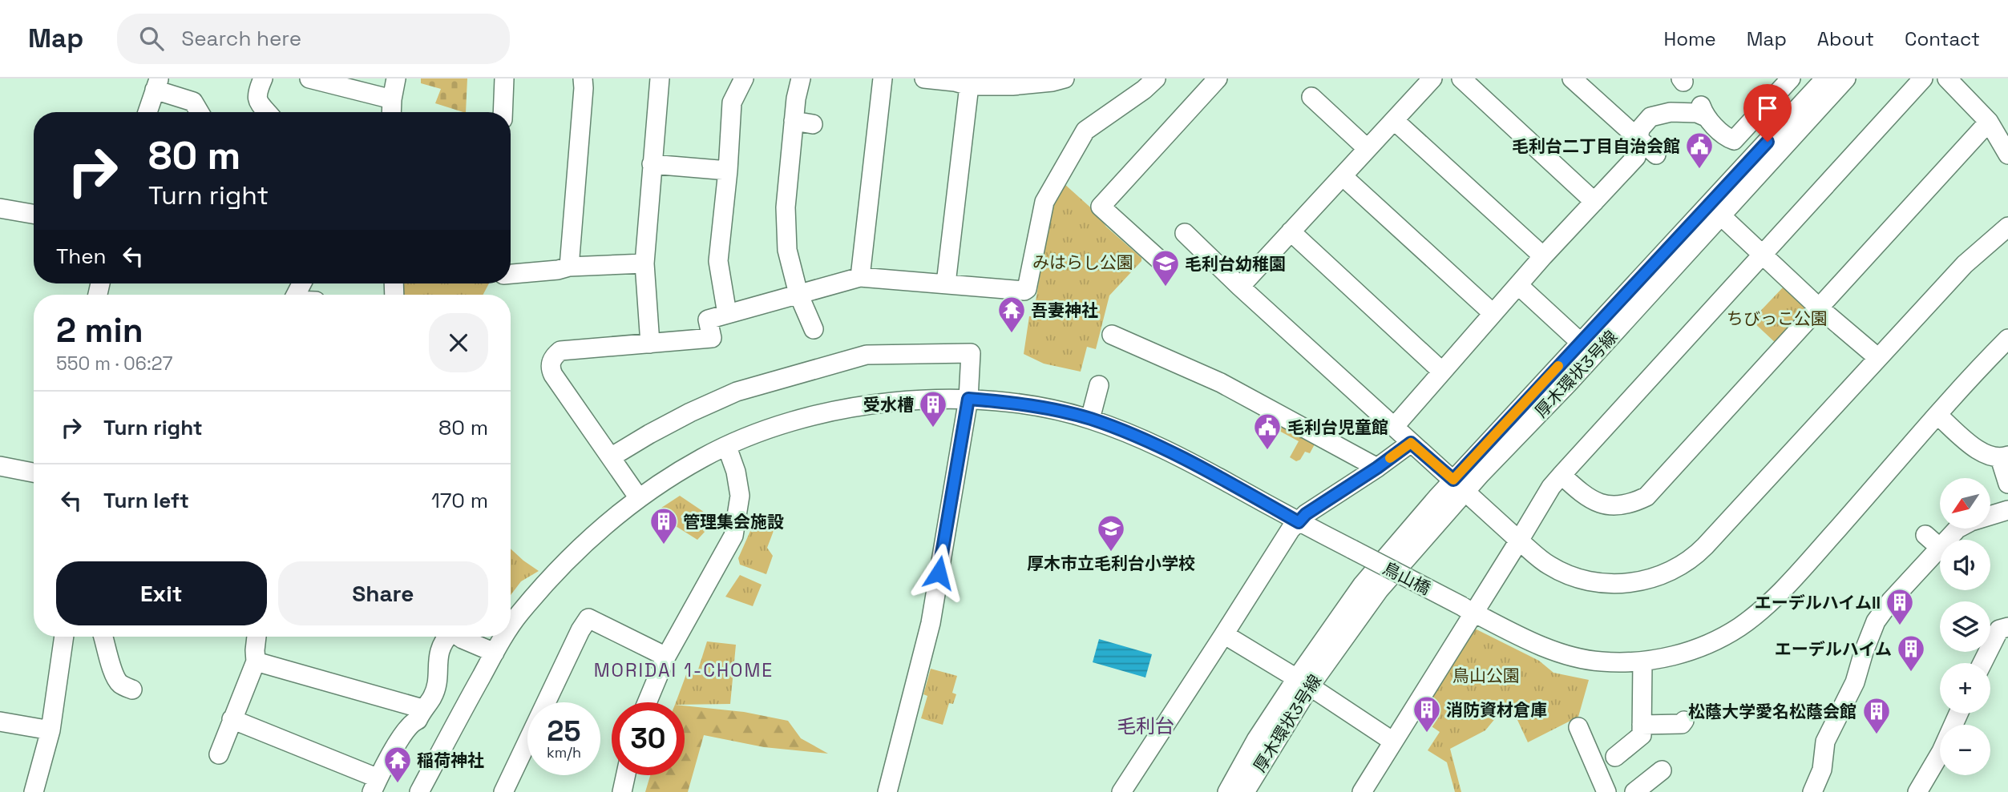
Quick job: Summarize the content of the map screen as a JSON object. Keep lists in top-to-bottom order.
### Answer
{
  "streets": {
    "street": ["厚木環状3号線", "鳥山橋"]
  },
  "districts": ["MORIDAI 1-CHOME", "毛利台"],
  "parks": ["みはらし公園", "ちびっこ公園", "鳥山公園"],
  "places": {
    "public building": ["毛利台二丁目自治会館", "毛利台児童館"],
    "school or university": ["毛利台幼稚園", "厚木市立毛利台小学校"],
    "temple": ["吾妻神社", "稲荷神社"],
    "building": [
      "受水槽",
      "管理集会施設",
      "エーデルハイムII",
      "エーデルハイム",
      "消防資材倉庫",
      "松蔭大学愛名松蔭会館"
    ]
  },
  "north": "bottom left",
  "page": {
    "header": "Map",
    "search": "Search here",
    "nav": [
      "Home",
      "Map",
      "About",
      "Contact"
    ],
    "turn": ["80 m", "Turn right"],
    "then": "Then",
    "heading": ["2 min", "550 m · 06:27"],
    "list": [
      {
        "name": "Turn right",
        "value": "80 m"
      },
      {
        "name": "Turn left",
        "value": "170 m"
      }
    ],
    "map_buttons": ["+", "−"],
    "buttons": ["Exit", "Share"],
    "speed": "25 km/h",
    "limit": "30"
  }
}
